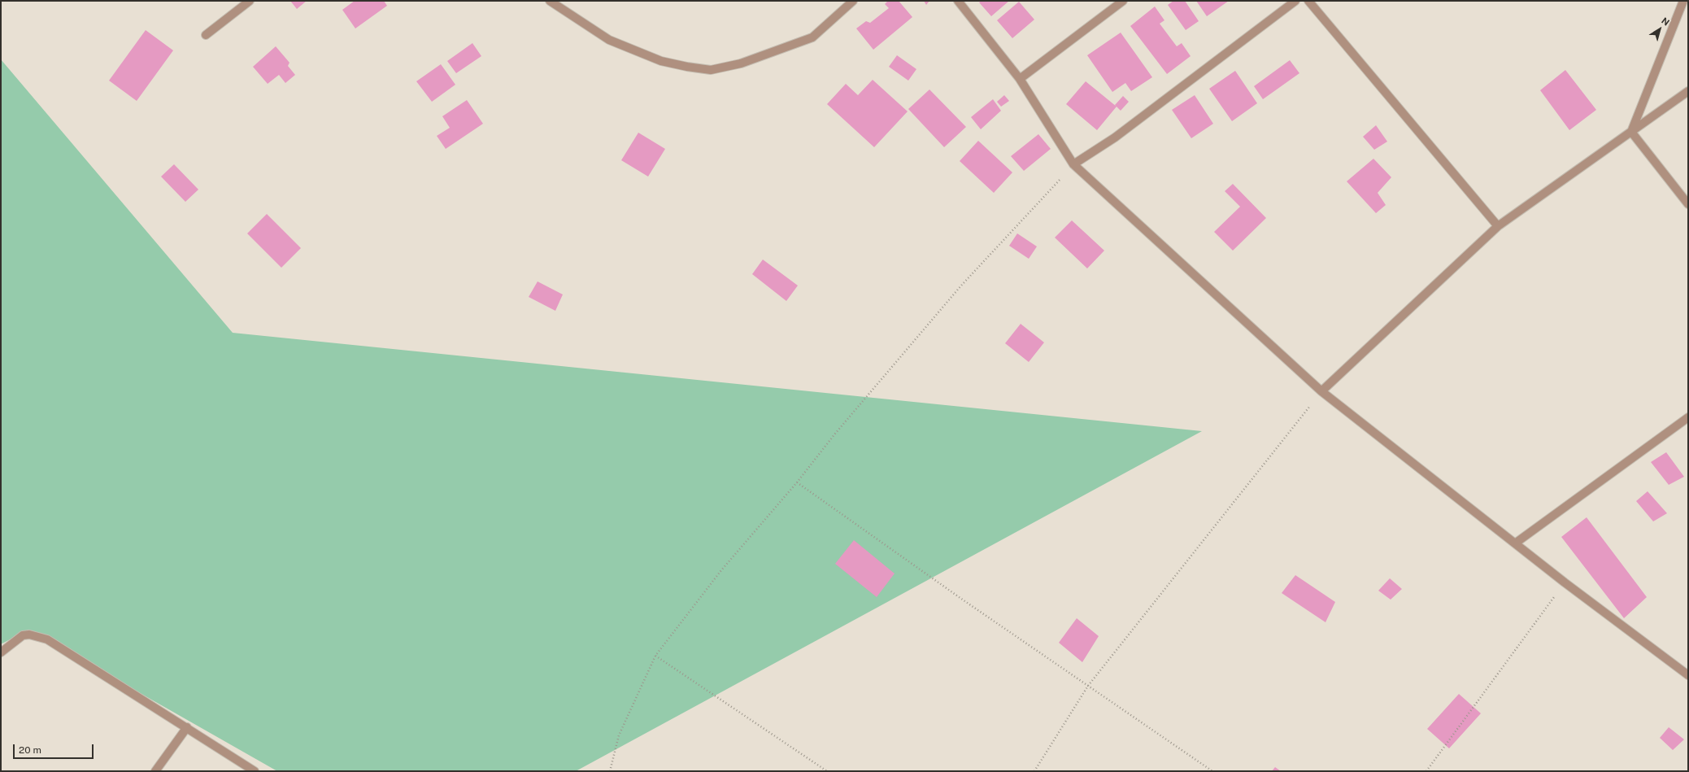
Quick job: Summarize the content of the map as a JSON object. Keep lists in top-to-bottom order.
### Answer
{
  "scale_bar": "20 m",
  "north": "top right"
}
